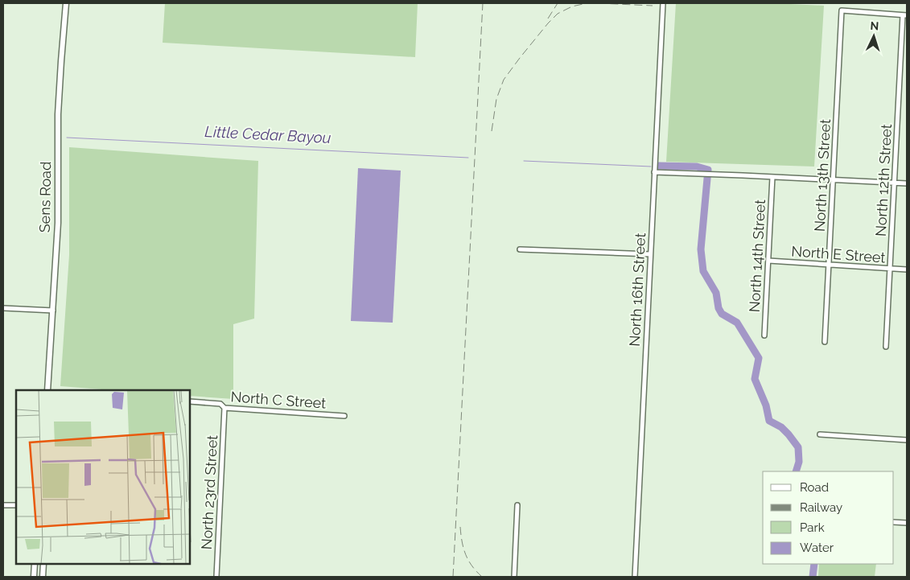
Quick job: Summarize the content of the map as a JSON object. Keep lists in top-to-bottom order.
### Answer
{
  "streets": {
    "main road": ["Sens Road"],
    "street": [
      "North 13th Street",
      "North 12th Street",
      "North E Street",
      "North 14th Street",
      "North 16th Street",
      "North C Street",
      "North 23rd Street"
    ]
  },
  "crossings": [
    ["North 13th Street", "North 12th Street"],
    ["North 13th Street", "North E Street"],
    ["North 12th Street", "North E Street"],
    ["North E Street", "North 14th Street"],
    ["North C Street", "North 23rd Street"]
  ],
  "water": ["Little Cedar Bayou"],
  "legend": [
    "Road",
    "Railway",
    "Park",
    "Water"
  ],
  "north": "top"
}
